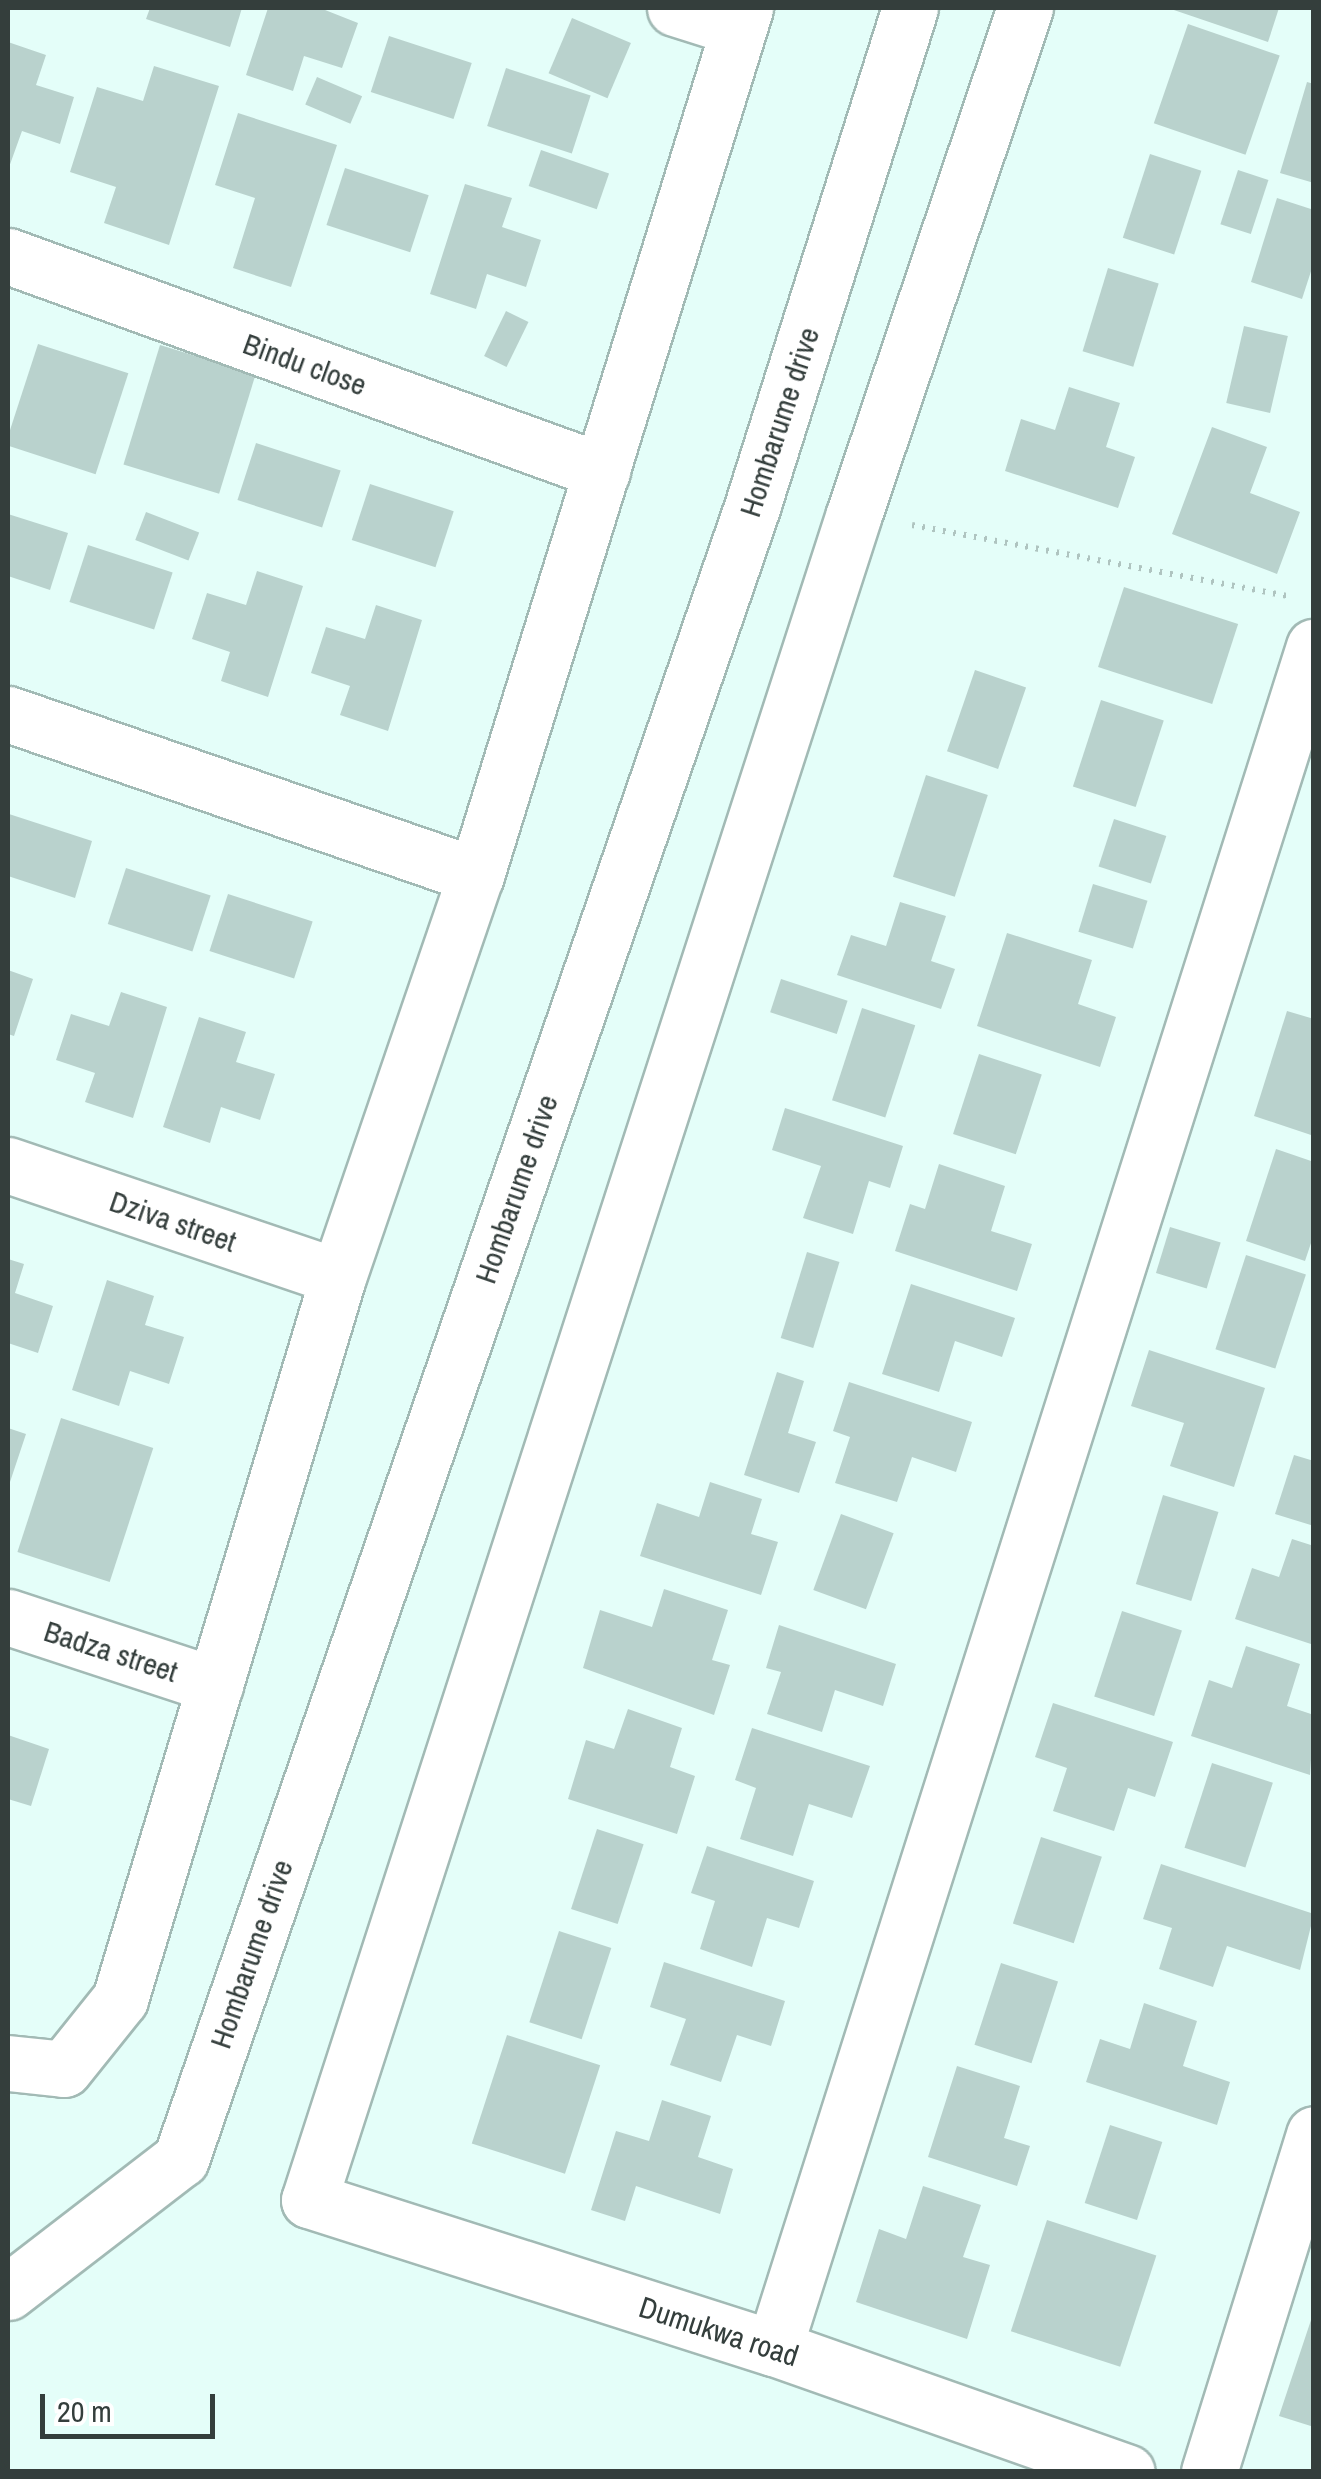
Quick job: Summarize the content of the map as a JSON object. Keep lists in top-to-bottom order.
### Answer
{
  "streets": {
    "street": [
      "Bindu close",
      "Hombarume drive",
      "Dziva street",
      "Badza street",
      "Dumukwa road"
    ]
  },
  "scale_bar": "20 m"
}
